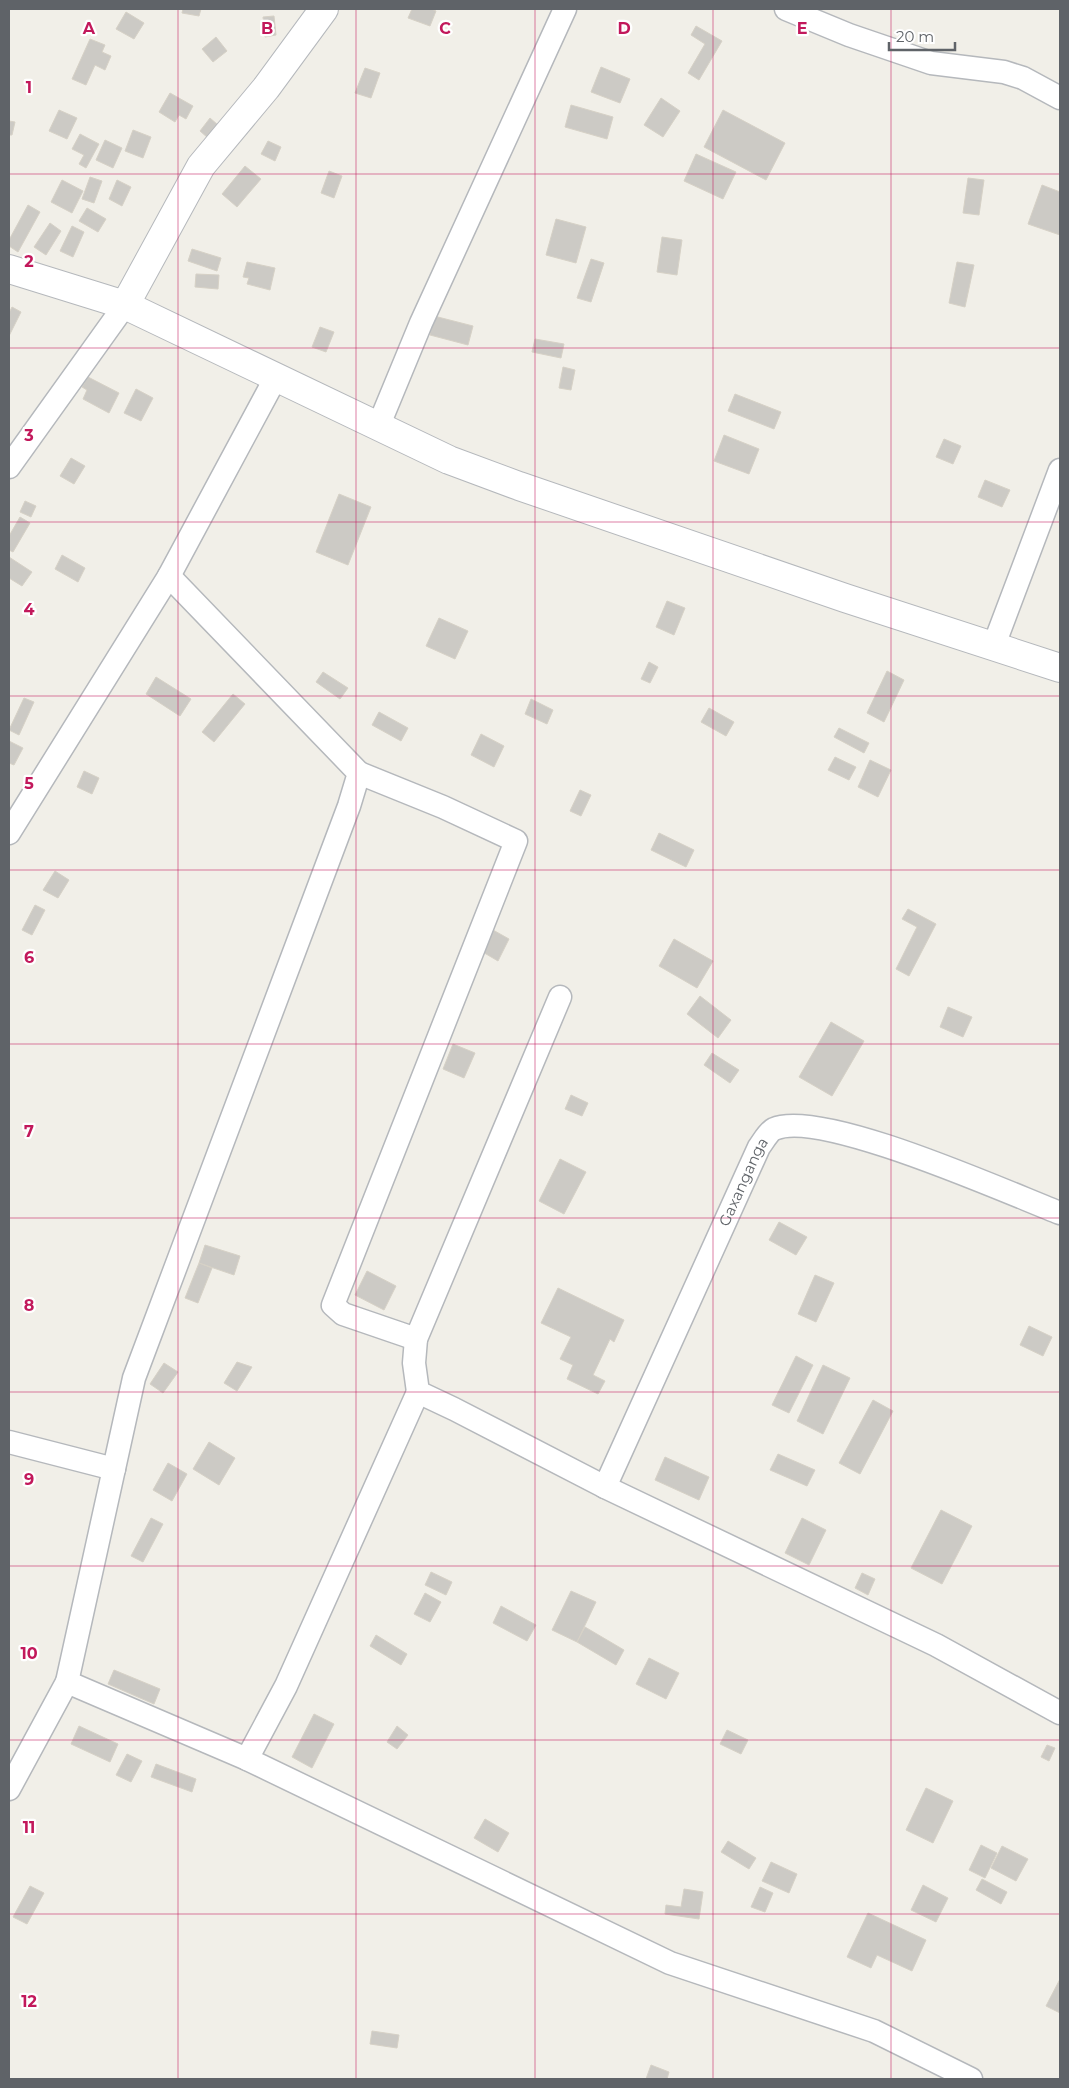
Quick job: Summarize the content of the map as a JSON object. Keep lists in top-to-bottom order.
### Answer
{
  "streets": {
    "street": ["Gaxanganga"]
  },
  "scale_bar": "20 m",
  "grid": {
    "columns": [
      "A",
      "B",
      "C",
      "D",
      "E"
    ],
    "rows": [
      "1",
      "2",
      "3",
      "4",
      "5",
      "6",
      "7",
      "8",
      "9",
      "10",
      "11",
      "12"
    ]
  }
}
